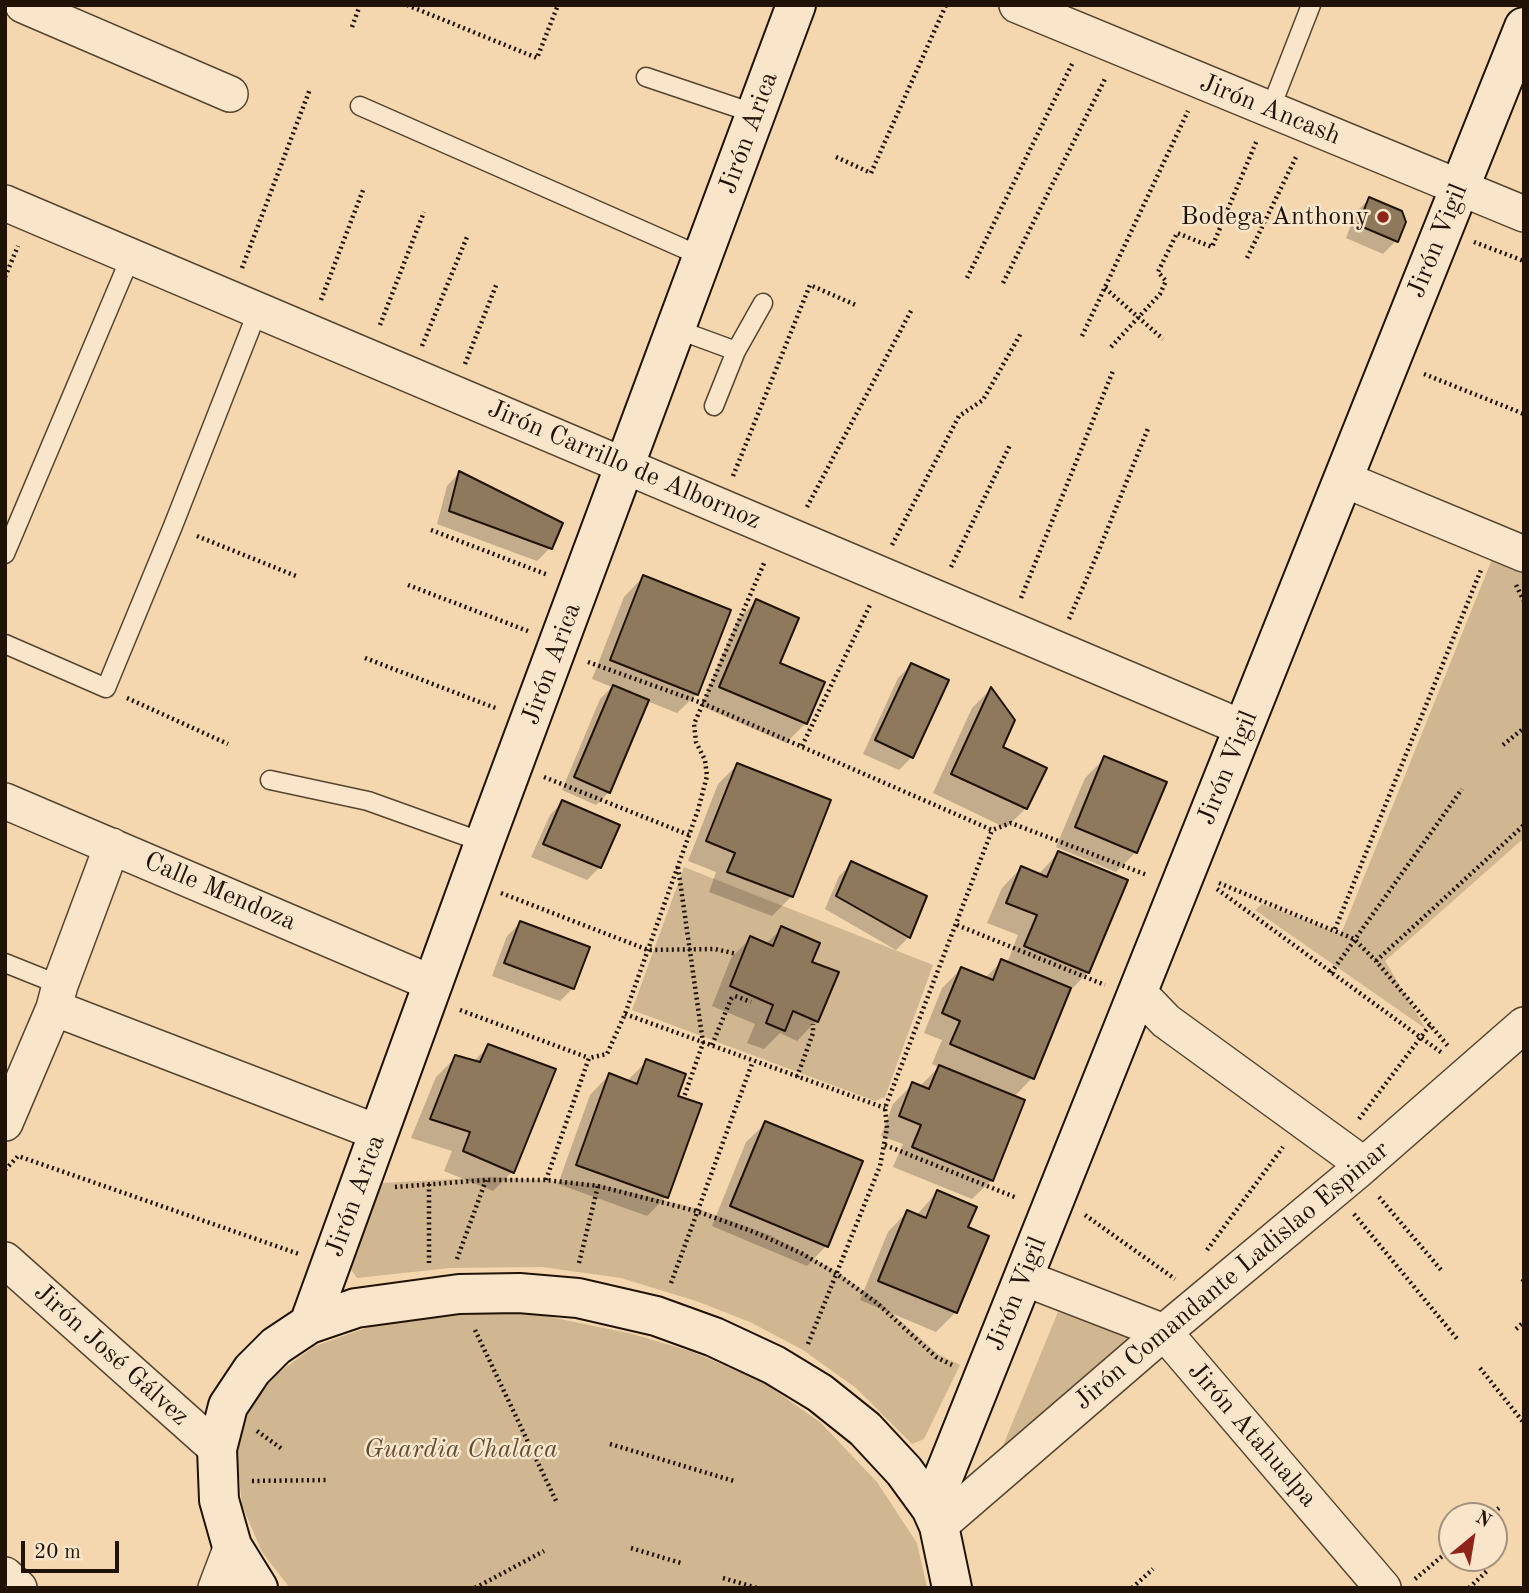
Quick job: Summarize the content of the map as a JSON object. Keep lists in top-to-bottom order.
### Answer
{
  "streets": {
    "main road": ["Jirón Arica", "Jirón Vigil"],
    "street": [
      "Jirón Ancash",
      "Jirón Carrillo de Albornoz",
      "Calle Mendoza",
      "Jirón Comandante Ladislao Espinar",
      "Jirón José Gálvez",
      "Jirón Atahualpa"
    ]
  },
  "crossings": [
    ["Jirón Ancash", "Jirón Vigil"],
    ["Jirón Arica", "Jirón Carrillo de Albornoz"],
    ["Jirón Arica", "Calle Mendoza"],
    ["Jirón Vigil", "Jirón Carrillo de Albornoz"],
    ["Jirón Vigil", "Jirón Comandante Ladislao Espinar"],
    ["Jirón Vigil", "Jirón Atahualpa"],
    ["Jirón Comandante Ladislao Espinar", "Jirón Atahualpa"]
  ],
  "parks": ["Guardia Chalaca"],
  "places": ["Bodega Anthony"],
  "scale_bar": "20 m",
  "north": "top right"
}
